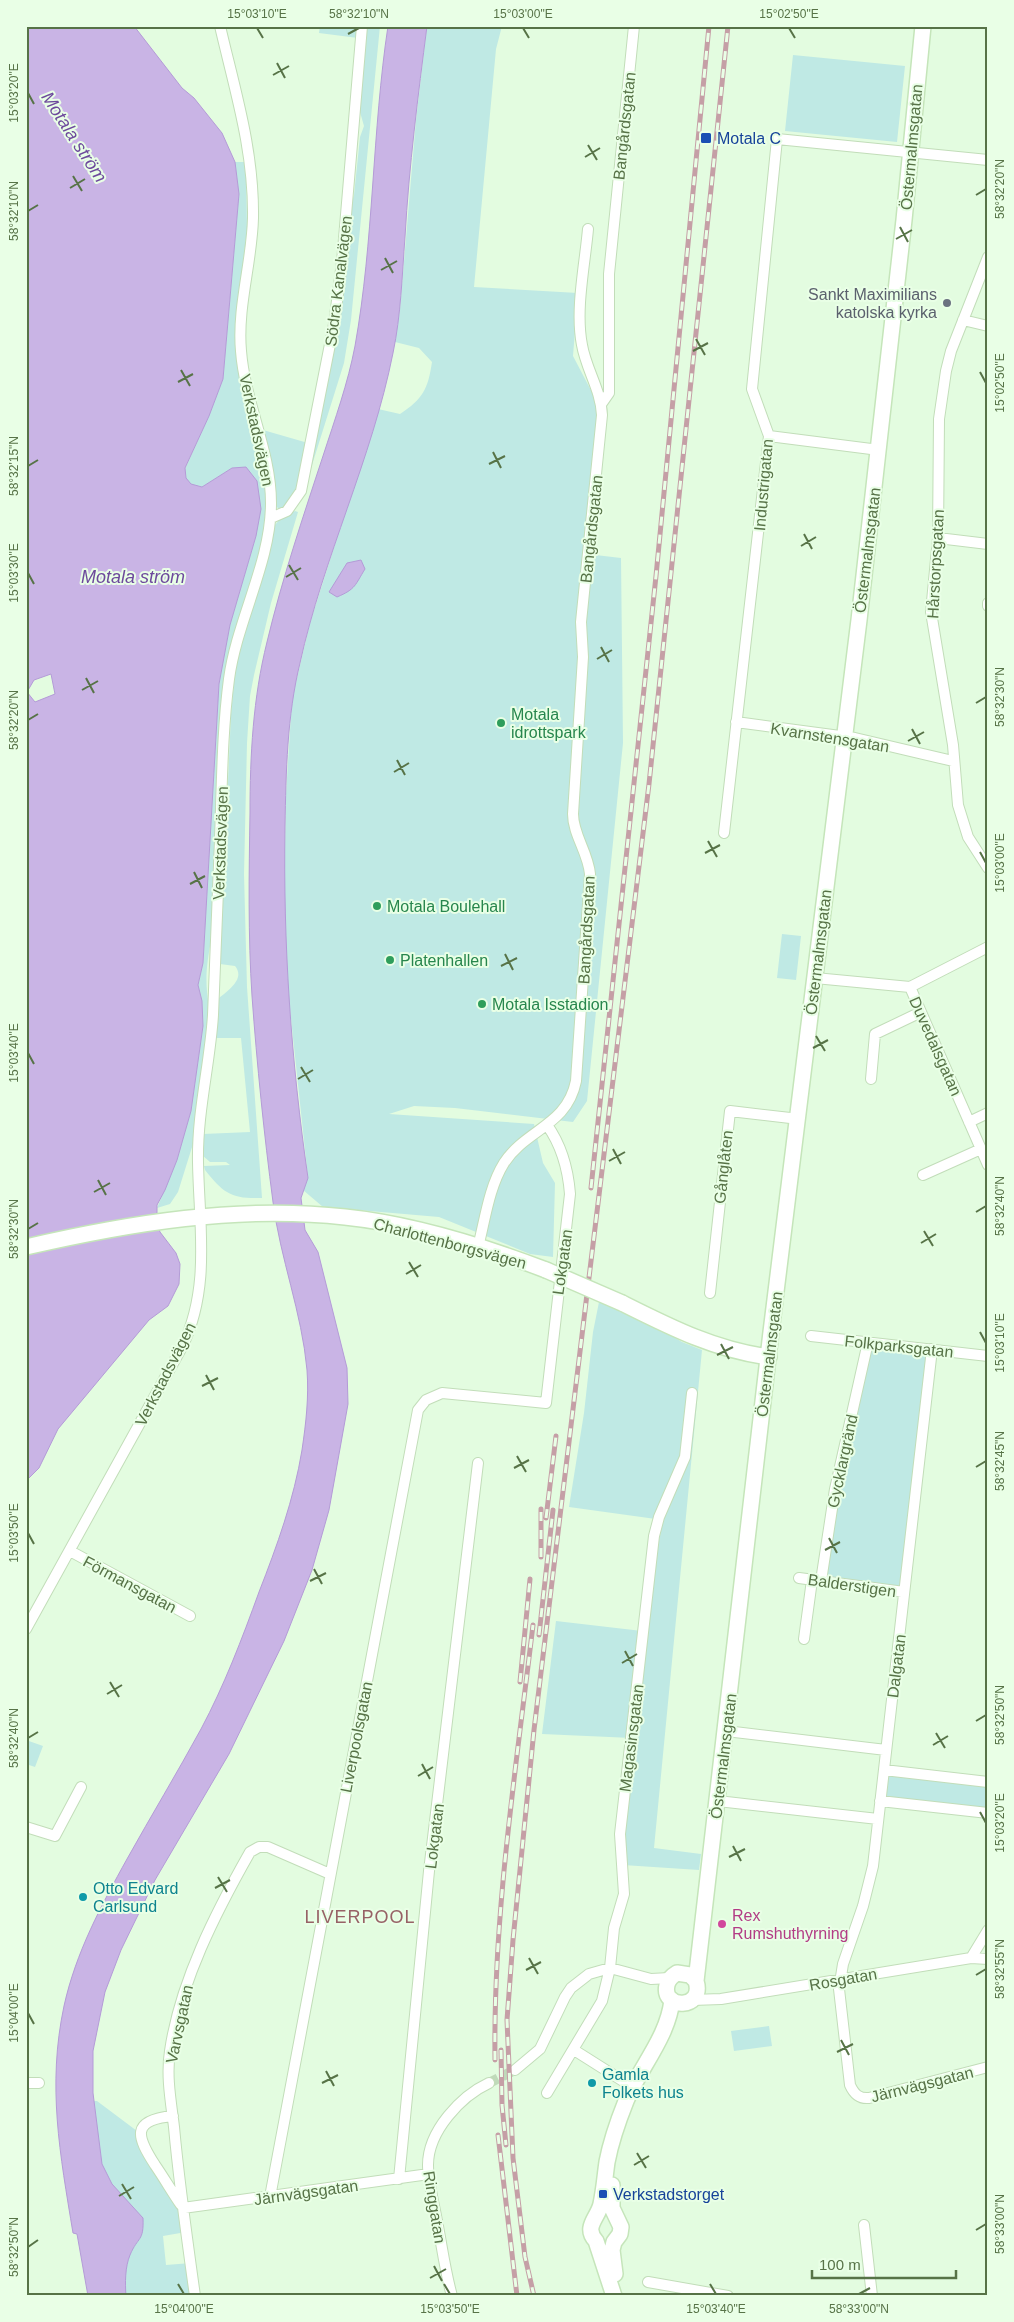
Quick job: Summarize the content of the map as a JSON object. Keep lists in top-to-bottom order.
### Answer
{
  "streets": {
    "main road": ["Östermalmsgatan", "Charlottenborgsvägen"],
    "street": [
      "Bangårdsgatan",
      "Södra Kanalvägen",
      "Verkstadsvägen",
      "Industrigatan",
      "Hårstorpsgatan",
      "Kvarnstensgatan",
      "Duvedalsgatan",
      "Gånglåten",
      "Lokgatan",
      "Folkparksgatan",
      "Gycklargränd",
      "Förmansgatan",
      "Balderstigen",
      "Dalgatan",
      "Liverpoolsgatan",
      "Magasinsgatan",
      "Rosgatan",
      "Varvsgatan",
      "Järnvägsgatan",
      "Ringgatan"
    ]
  },
  "crossings": [
    ["Bangårdsgatan", "Charlottenborgsvägen"],
    ["Bangårdsgatan", "Lokgatan"],
    ["Östermalmsgatan", "Industrigatan"],
    ["Östermalmsgatan", "Kvarnstensgatan"],
    ["Östermalmsgatan", "Duvedalsgatan"],
    ["Östermalmsgatan", "Gånglåten"],
    ["Östermalmsgatan", "Charlottenborgsvägen"],
    ["Östermalmsgatan", "Rosgatan"],
    ["Södra Kanalvägen", "Verkstadsvägen"],
    ["Verkstadsvägen", "Charlottenborgsvägen"],
    ["Verkstadsvägen", "Förmansgatan"],
    ["Industrigatan", "Kvarnstensgatan"],
    ["Hårstorpsgatan", "Kvarnstensgatan"],
    ["Lokgatan", "Liverpoolsgatan"],
    ["Lokgatan", "Järnvägsgatan"],
    ["Folkparksgatan", "Gycklargränd"],
    ["Folkparksgatan", "Dalgatan"],
    ["Gycklargränd", "Balderstigen"],
    ["Balderstigen", "Dalgatan"],
    ["Dalgatan", "Rosgatan"],
    ["Dalgatan", "Järnvägsgatan"],
    ["Liverpoolsgatan", "Varvsgatan"],
    ["Liverpoolsgatan", "Järnvägsgatan"],
    ["Rosgatan", "Järnvägsgatan"],
    ["Varvsgatan", "Järnvägsgatan"],
    ["Järnvägsgatan", "Ringgatan"]
  ],
  "districts": ["LIVERPOOL"],
  "water": ["Motala ström"],
  "places": {
    "transit": ["Motala C", "Verkstadstorget"],
    "other": [
      "Sankt Maximilians katolska kyrka",
      "Motala idrottspark",
      "Motala Boulehall",
      "Platenhallen",
      "Motala Isstadion",
      "Otto Edvard Carlsund",
      "Rex Rumshuthyrning",
      "Gamla Folkets hus"
    ]
  },
  "scale_bar": "100 m",
  "coordinates": [
    "15°03'10\"E",
    "58°32'10\"N",
    "15°03'00\"E",
    "15°02'50\"E",
    "15°03'20\"E",
    "58°32'20\"N",
    "58°32'15\"N",
    "15°03'30\"E",
    "58°32'30\"N",
    "15°03'40\"E",
    "58°32'40\"N",
    "58°32'45\"N",
    "15°03'50\"E",
    "58°32'50\"N",
    "58°32'55\"N",
    "15°04'00\"E",
    "58°33'00\"N"
  ]
}
